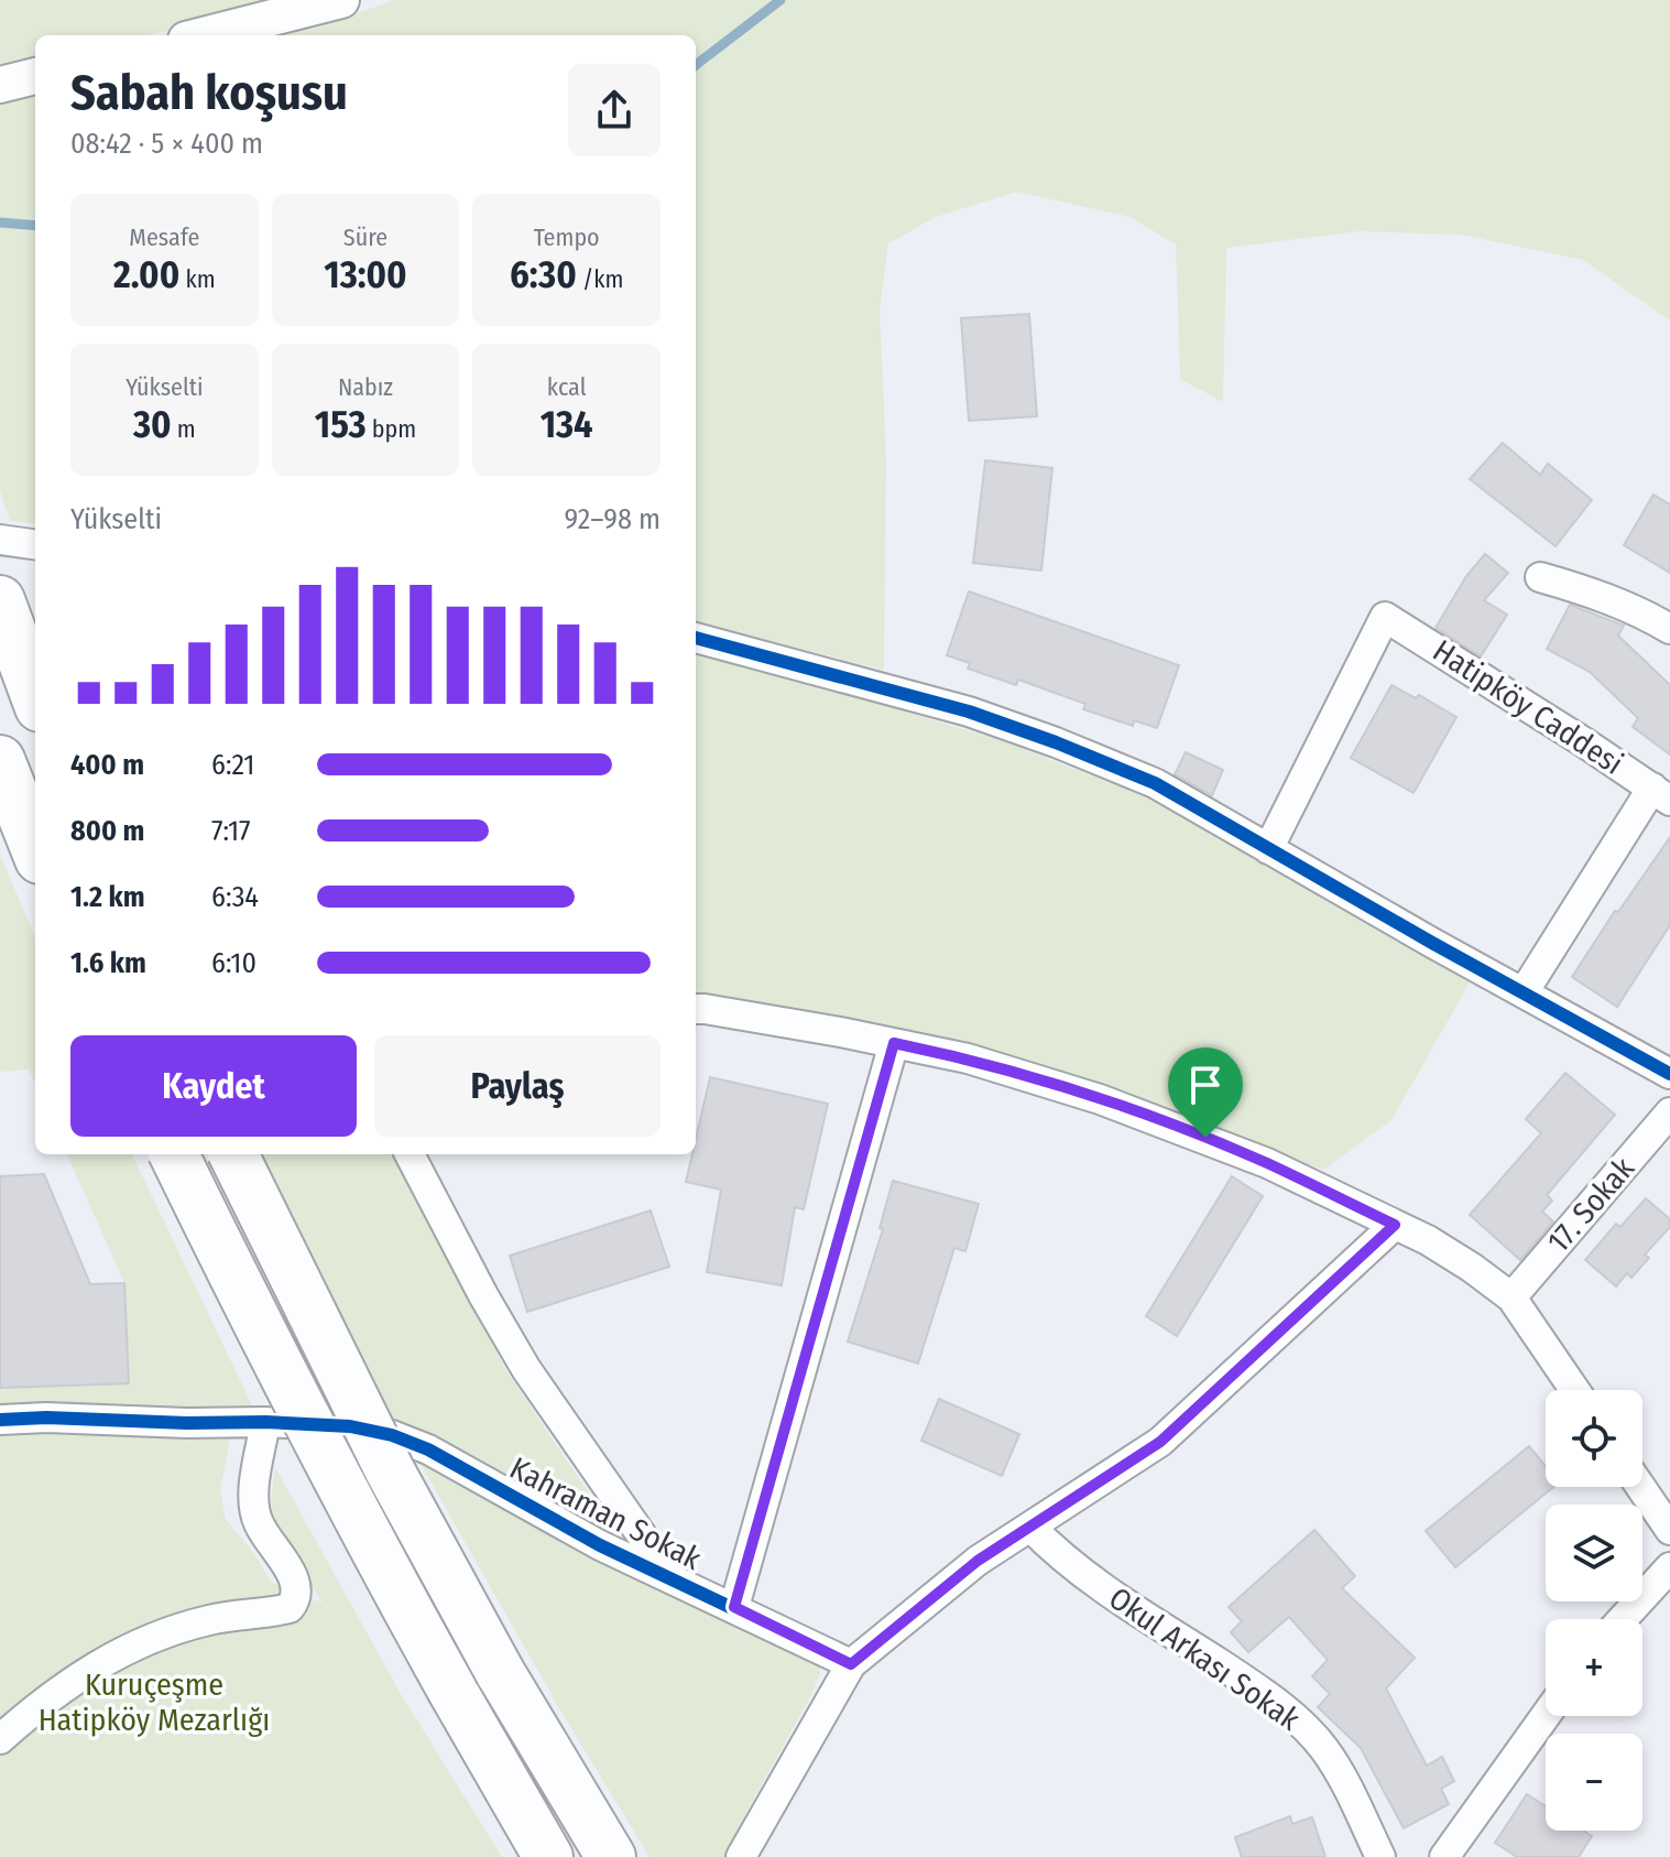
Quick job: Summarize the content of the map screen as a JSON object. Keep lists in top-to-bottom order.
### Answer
{
  "streets": {
    "street": [
      "Hatipköy Caddesi",
      "17. Sokak",
      "Kahraman Sokak",
      "Okul Arkası Sokak"
    ]
  },
  "parks": ["Kuruçeşme Hatipköy Mezarlığı"],
  "page": {
    "heading": ["Sabah koşusu", "08:42 · 5 × 400 m"],
    "stats": [
      ["Mesafe", "2.00 km"],
      ["Süre", "13:00"],
      ["Tempo", "6:30 /km"],
      ["Yükselti", "30 m"],
      ["Nabız", "153 bpm"],
      ["kcal", "134"]
    ],
    "chart": ["Yükselti", "92–98 m"],
    "list": [
      {
        "name": "400 m",
        "note": "6:21"
      },
      {
        "name": "800 m",
        "note": "7:17"
      },
      {
        "name": "1.2 km",
        "note": "6:34"
      },
      {
        "name": "1.6 km",
        "note": "6:10"
      }
    ],
    "buttons": ["Kaydet", "Paylaş"],
    "map_buttons": ["+", "−"]
  }
}
